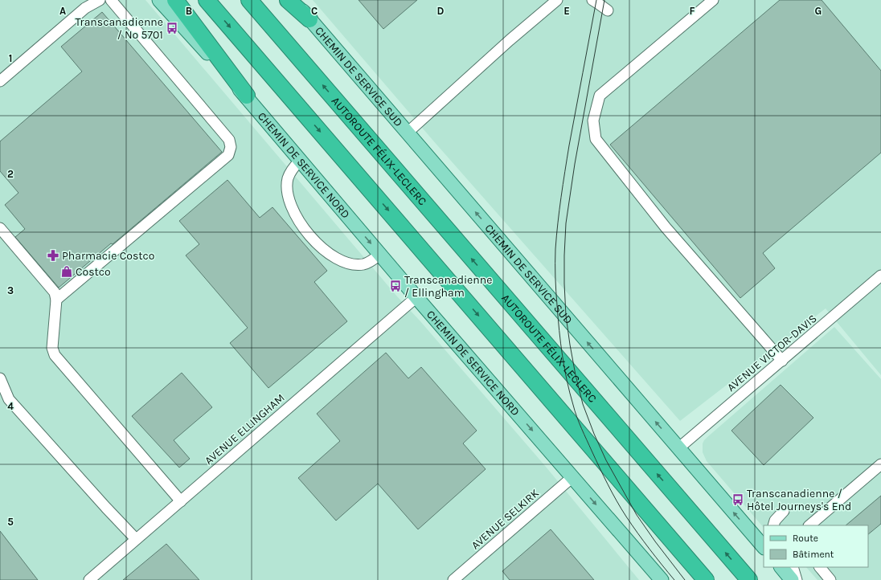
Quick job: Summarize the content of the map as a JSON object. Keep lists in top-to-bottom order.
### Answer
{
  "streets": {
    "highway": ["AUTOROUTE FÉLIX-LECLERC"],
    "main road": ["CHEMIN DE SERVICE SUD", "CHEMIN DE SERVICE NORD"],
    "street": ["AVENUE VICTOR-DAVIS", "AVENUE ELLINGHAM", "AVENUE SELKIRK"]
  },
  "crossings": [
    ["CHEMIN DE SERVICE SUD", "AVENUE VICTOR-DAVIS"],
    ["CHEMIN DE SERVICE NORD", "AVENUE ELLINGHAM"],
    ["CHEMIN DE SERVICE NORD", "AVENUE SELKIRK"]
  ],
  "one_way": ["CHEMIN DE SERVICE SUD", "CHEMIN DE SERVICE NORD"],
  "places": {
    "bus stop": ["Transcanadienne / No 5701", "Transcanadienne / Ellingham", "Transcanadienne / Hôtel Journeys's End"],
    "pharmacy": ["Pharmacie Costco"],
    "shop": ["Costco"]
  },
  "legend": ["Route", "Bâtiment"],
  "grid": {
    "columns": [
      "A",
      "B",
      "C",
      "D",
      "E",
      "F",
      "G"
    ],
    "rows": [
      "1",
      "2",
      "3",
      "4",
      "5"
    ]
  }
}
